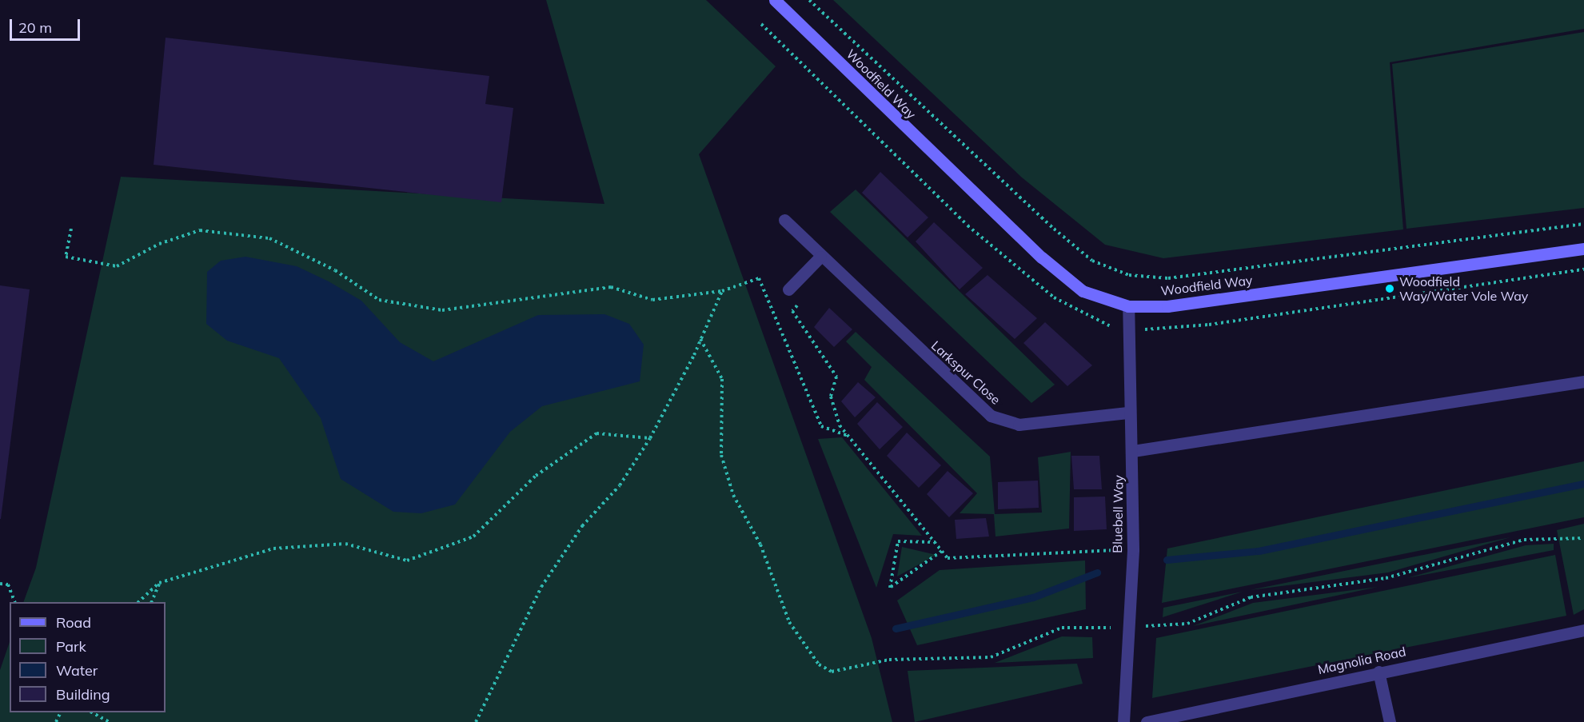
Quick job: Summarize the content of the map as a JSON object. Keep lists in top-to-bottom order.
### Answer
{
  "streets": {
    "street": [
      "Woodfield Way",
      "Larkspur Close",
      "Bluebell Way",
      "Magnolia Road"
    ]
  },
  "crossings": [
    ["Woodfield Way", "Bluebell Way"],
    ["Larkspur Close", "Bluebell Way"]
  ],
  "places": ["Woodfield Way/Water Vole Way"],
  "legend": [
    "Road",
    "Park",
    "Water",
    "Building"
  ],
  "scale_bar": "20 m"
}
